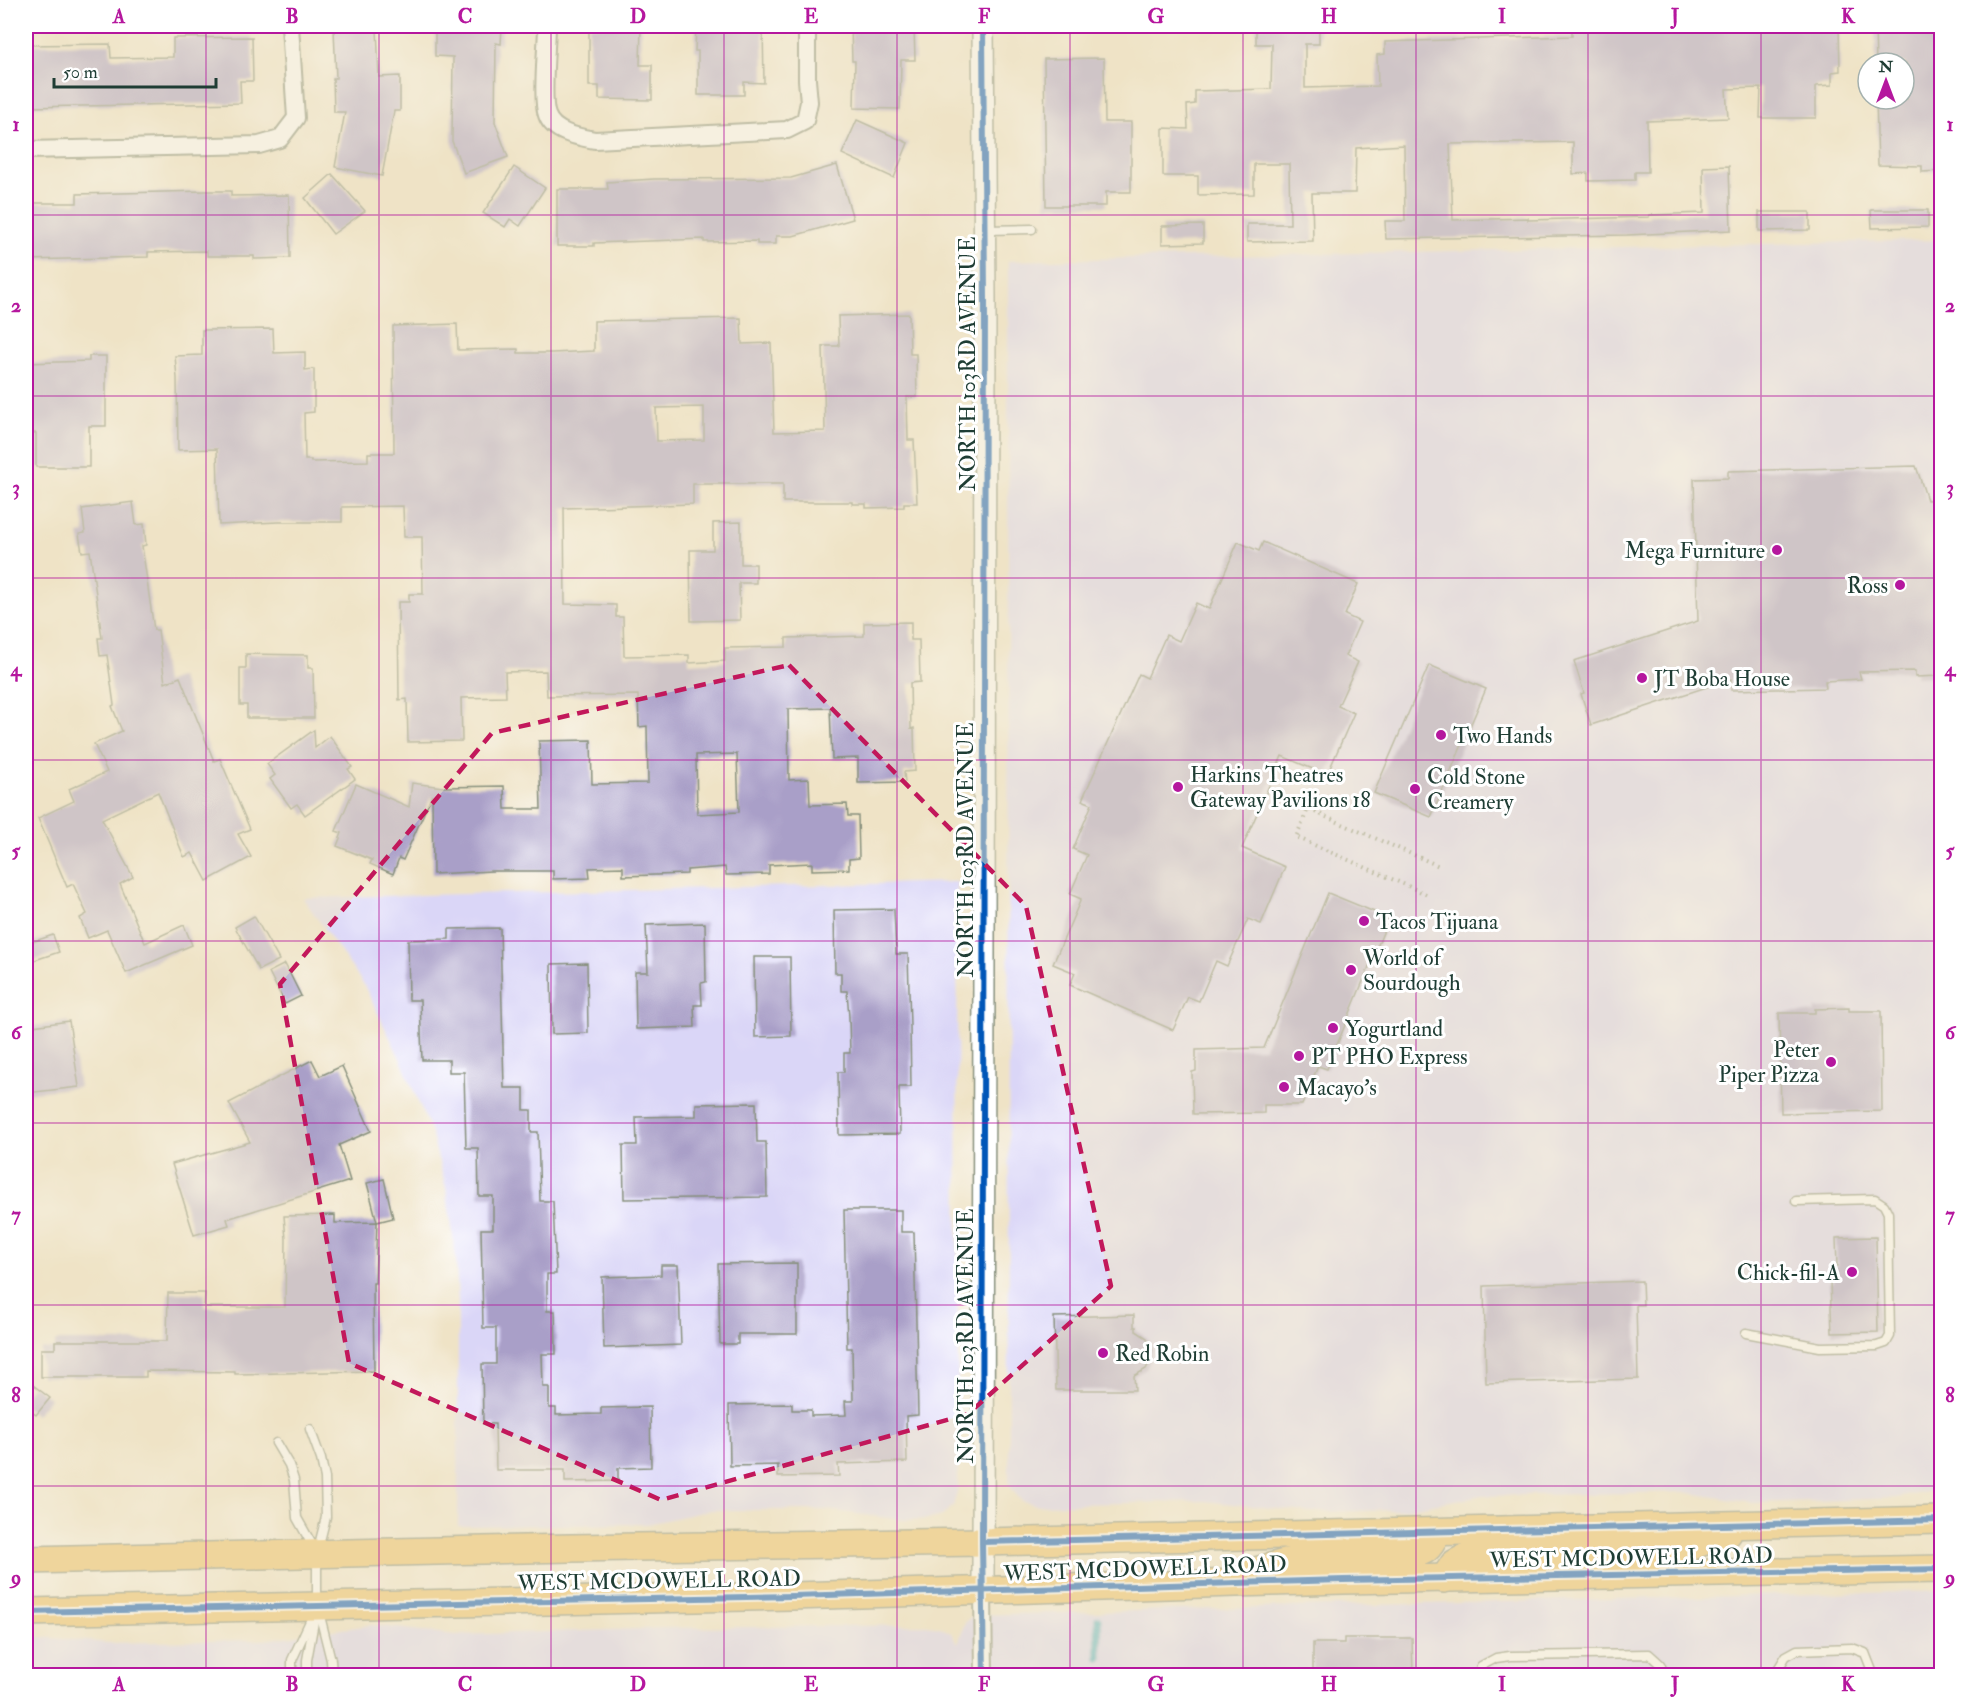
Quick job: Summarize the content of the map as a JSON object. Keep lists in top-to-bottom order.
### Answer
{
  "streets": {
    "main road": ["WEST MCDOWELL ROAD"],
    "street": ["NORTH 103RD AVENUE"]
  },
  "crossings": [
    ["NORTH 103RD AVENUE", "WEST MCDOWELL ROAD"]
  ],
  "places": [
    "Mega Furniture",
    "Ross",
    "JT Boba House",
    "Two Hands",
    "Harkins Theatres Gateway Pavilions 18",
    "Cold Stone Creamery",
    "Tacos Tijuana",
    "World of Sourdough",
    "Yogurtland",
    "PT PHO Express",
    "Peter Piper Pizza",
    "Macayo's",
    "Chick-fil-A",
    "Red Robin"
  ],
  "scale_bar": "50 m",
  "north": "top",
  "grid": {
    "columns": [
      "A",
      "B",
      "C",
      "D",
      "E",
      "F",
      "G",
      "H",
      "I",
      "J",
      "K"
    ],
    "rows": [
      "1",
      "2",
      "3",
      "4",
      "5",
      "6",
      "7",
      "8",
      "9"
    ]
  }
}
